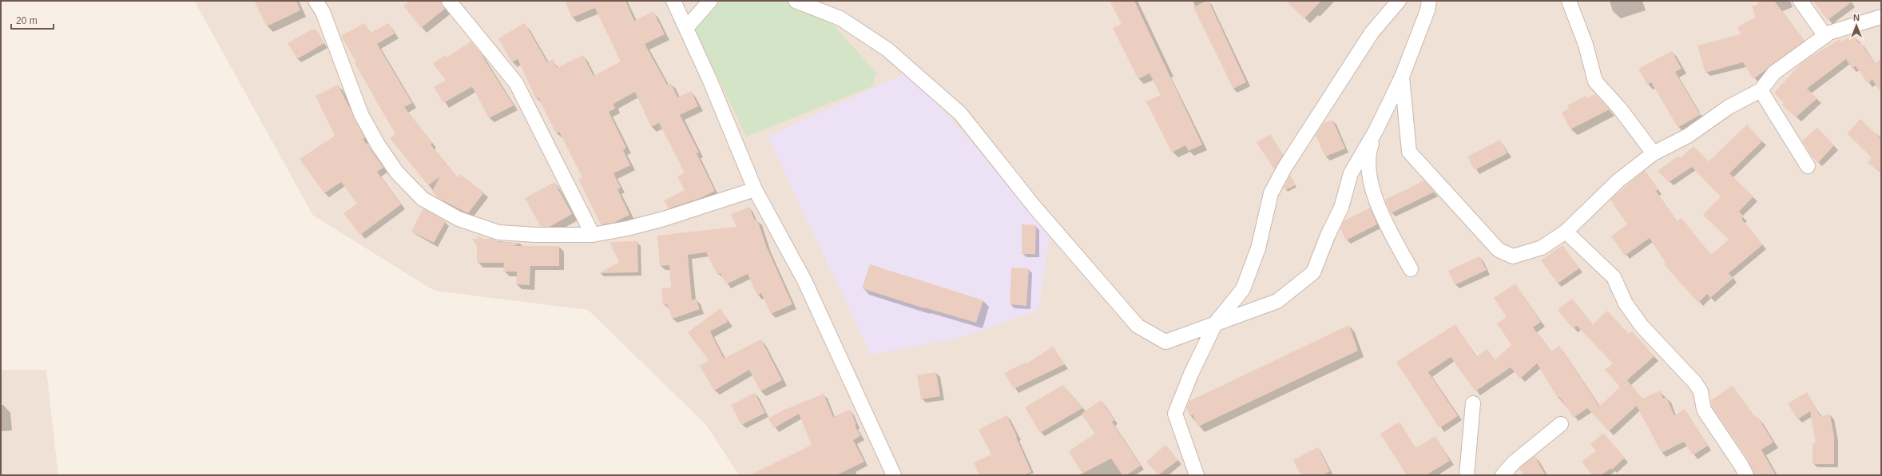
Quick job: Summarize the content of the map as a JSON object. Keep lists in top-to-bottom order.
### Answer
{
  "scale_bar": "20 m",
  "north": "top"
}
